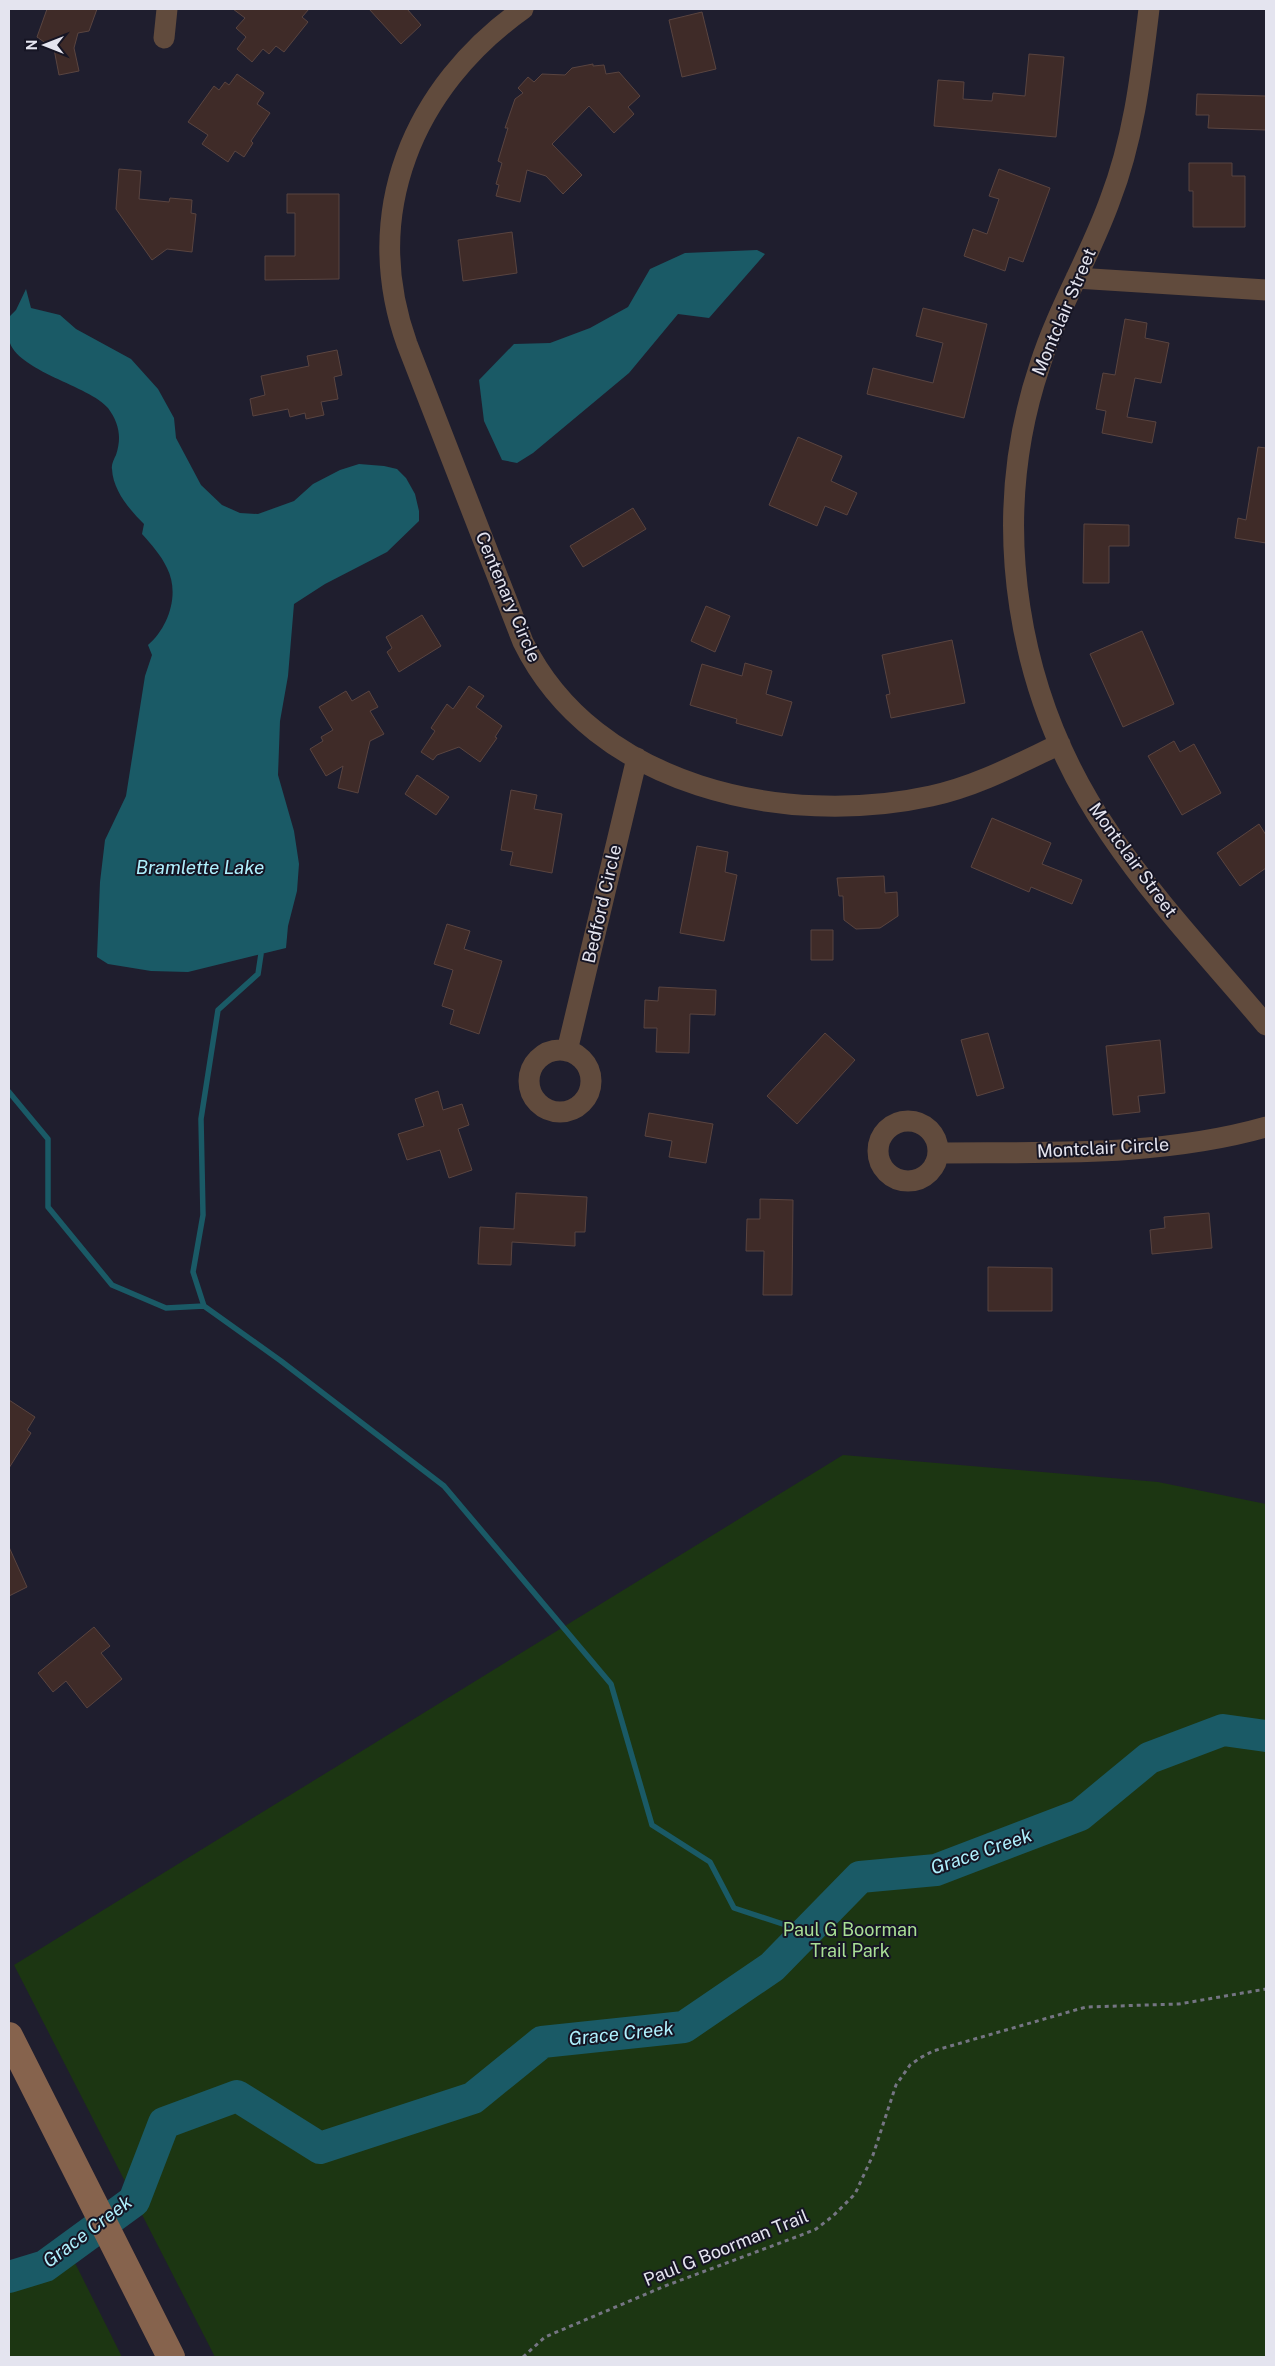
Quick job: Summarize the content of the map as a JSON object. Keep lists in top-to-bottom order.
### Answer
{
  "streets": {
    "street": [
      "Montclair Street",
      "Centenary Circle",
      "Bedford Circle",
      "Montclair Circle"
    ],
    "path": ["Paul G Boorman Trail"]
  },
  "crossings": [
    ["Montclair Street", "Centenary Circle"],
    ["Centenary Circle", "Bedford Circle"]
  ],
  "water": ["Bramlette Lake", "Grace Creek"],
  "parks": ["Paul G Boorman Trail Park"],
  "north": "left"
}
